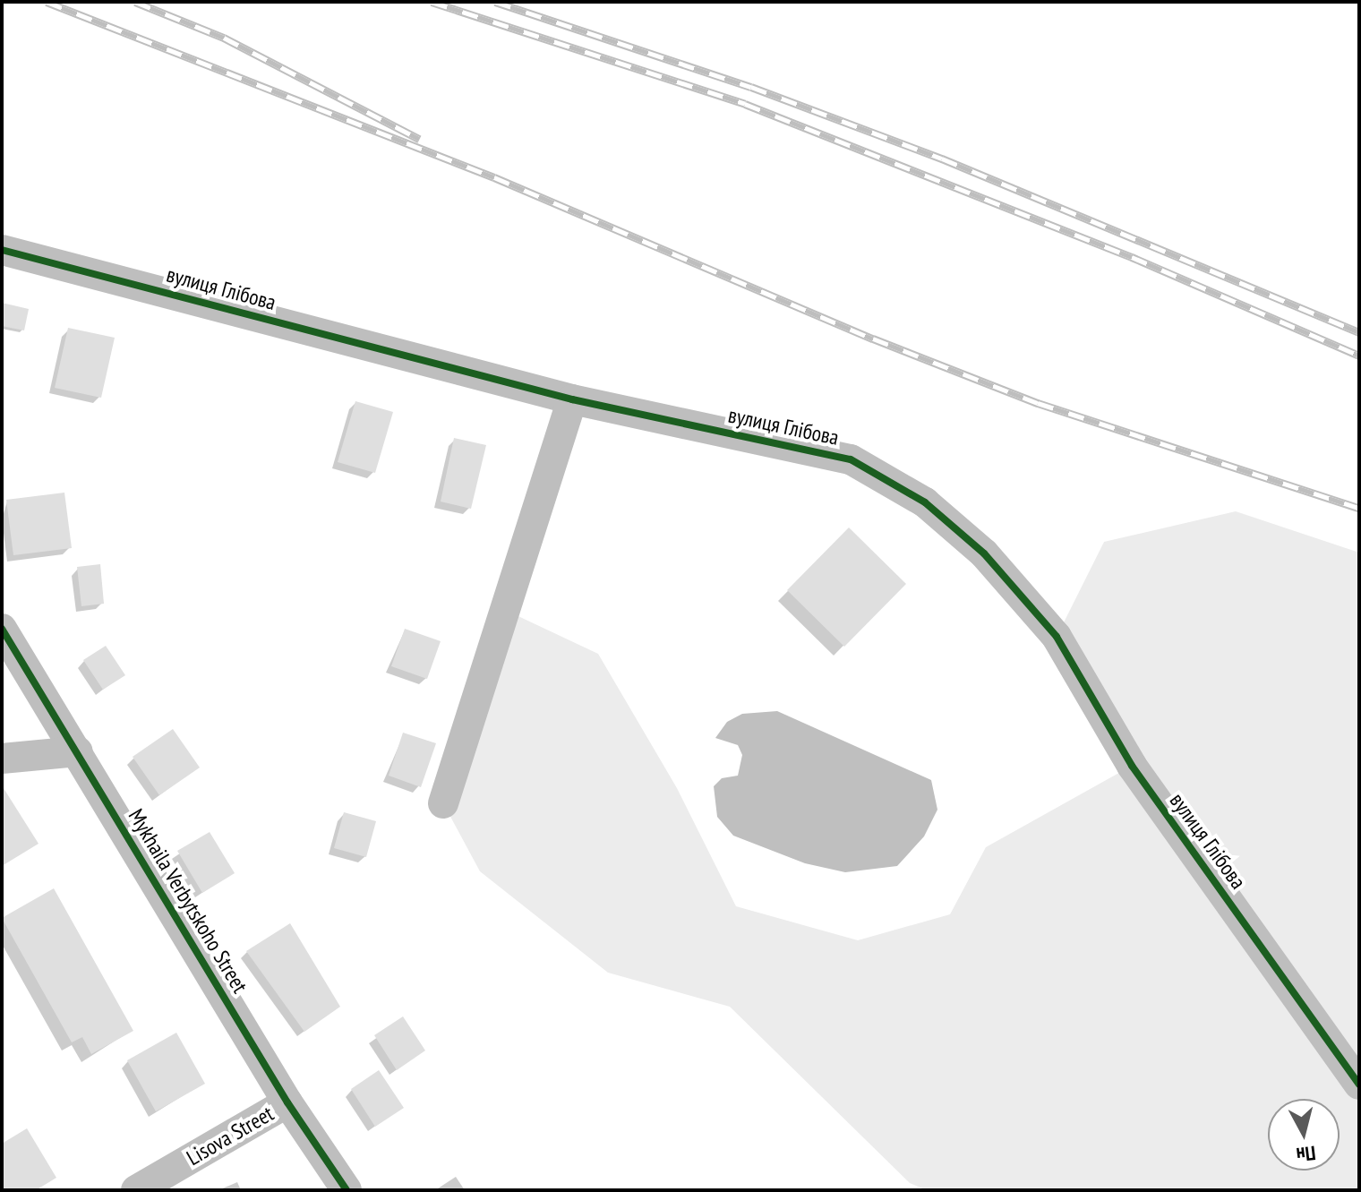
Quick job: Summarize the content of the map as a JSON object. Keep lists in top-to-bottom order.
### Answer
{
  "streets": {
    "street": ["вулиця Глібова", "Mykhaila Verbytskoho Street", "Lisova Street"]
  },
  "crossings": [
    ["Mykhaila Verbytskoho Street", "Lisova Street"]
  ],
  "north": "bottom"
}
